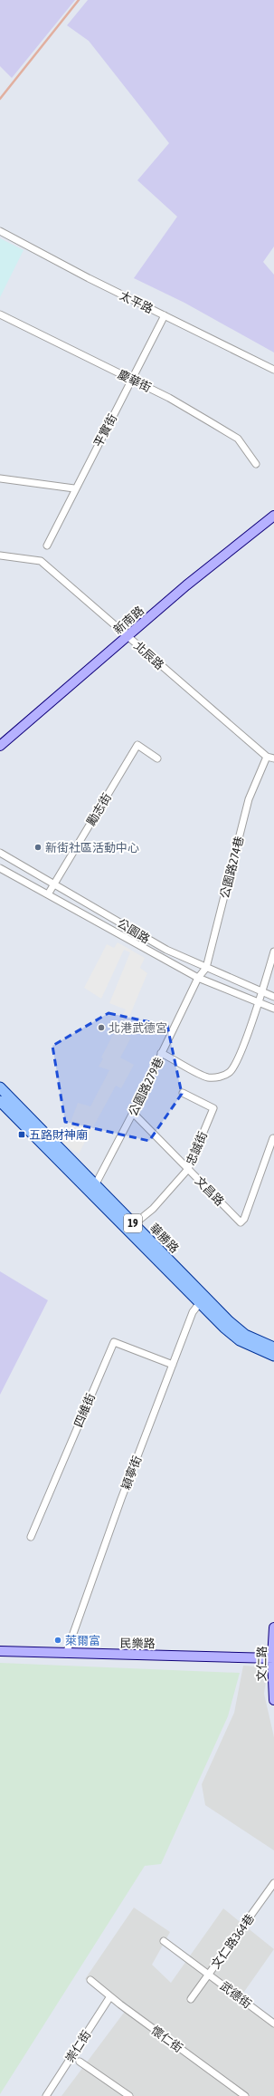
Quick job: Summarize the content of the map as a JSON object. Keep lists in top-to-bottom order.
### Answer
{
  "streets": {
    "main road": ["19", "華勝路"],
    "street": [
      "太平路",
      "慶華街",
      "平實街",
      "新南路",
      "北辰路",
      "勵志街",
      "公園路274巷",
      "公園路",
      "公園路279巷",
      "忠誠街",
      "文昌路",
      "四維街",
      "穎寧街",
      "民樂路",
      "文仁路",
      "文仁路364巷",
      "武德街",
      "懷仁街",
      "崇仁街"
    ]
  },
  "crossings": [
    ["太平路", "平實街"],
    ["慶華街", "平實街"],
    ["新南路", "北辰路"],
    ["北辰路", "公園路274巷"],
    ["勵志街", "公園路"],
    ["公園路274巷", "公園路"],
    ["公園路274巷", "公園路279巷"],
    ["公園路", "公園路279巷"],
    ["公園路279巷", "文昌路"],
    ["公園路279巷", "華勝路"],
    ["忠誠街", "文昌路"],
    ["忠誠街", "華勝路"],
    ["華勝路", "穎寧街"],
    ["四維街", "穎寧街"],
    ["穎寧街", "民樂路"],
    ["民樂路", "文仁路"],
    ["文仁路364巷", "武德街"],
    ["懷仁街", "崇仁街"]
  ],
  "places": {
    "other": ["新街社區活動中心", "北港武德宮", "萊爾富"],
    "transit": ["五路財神廟"]
  }
}
